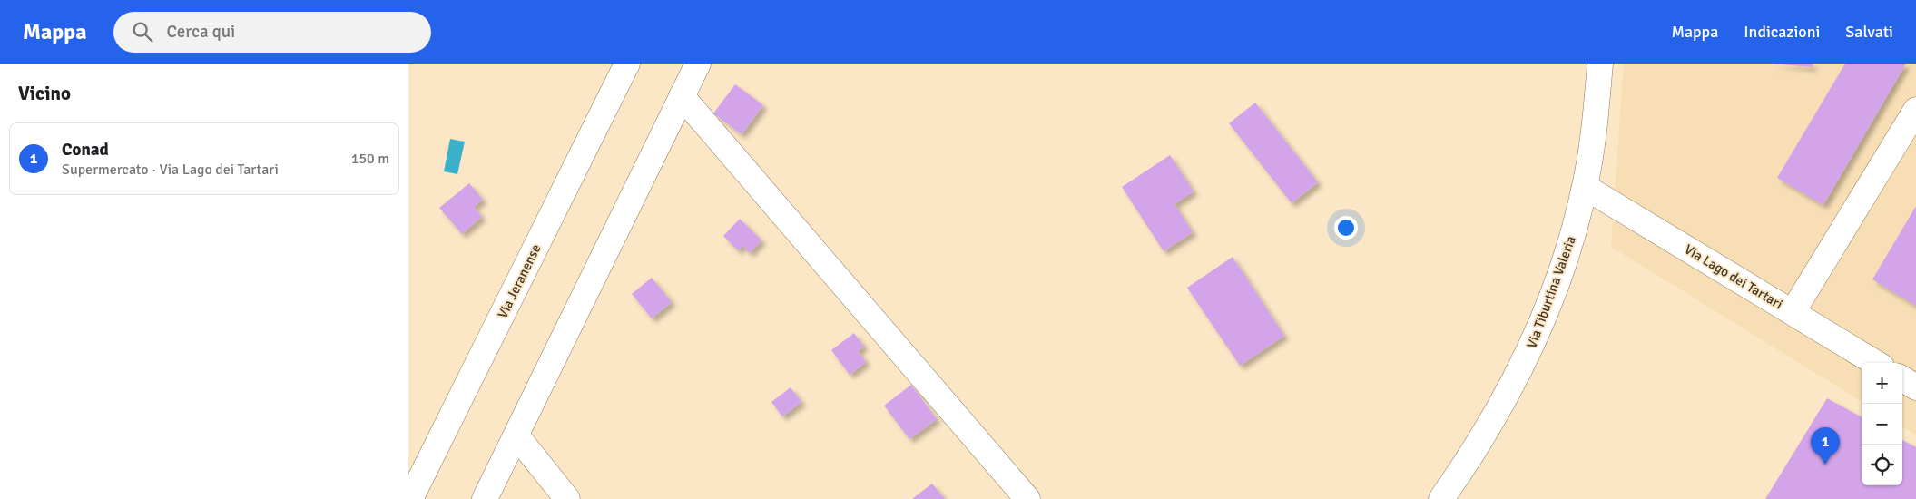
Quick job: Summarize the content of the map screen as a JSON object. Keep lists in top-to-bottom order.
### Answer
{
  "streets": {
    "street": ["Via Lago dei Tartari", "Via Jeranense", "Via Tiburtina Valeria"]
  },
  "crossings": [
    ["Via Lago dei Tartari", "Via Tiburtina Valeria"]
  ],
  "page": {
    "header": "Mappa",
    "search": "Cerca qui",
    "nav": ["Mappa", "Indicazioni", "Salvati"],
    "heading": "Vicino",
    "list": [
      {
        "mark": "1",
        "name": "Conad",
        "note": "Supermercato · Via Lago dei Tartari",
        "value": "150 m"
      }
    ],
    "map_buttons": ["+", "−"],
    "pins": "1"
  }
}
